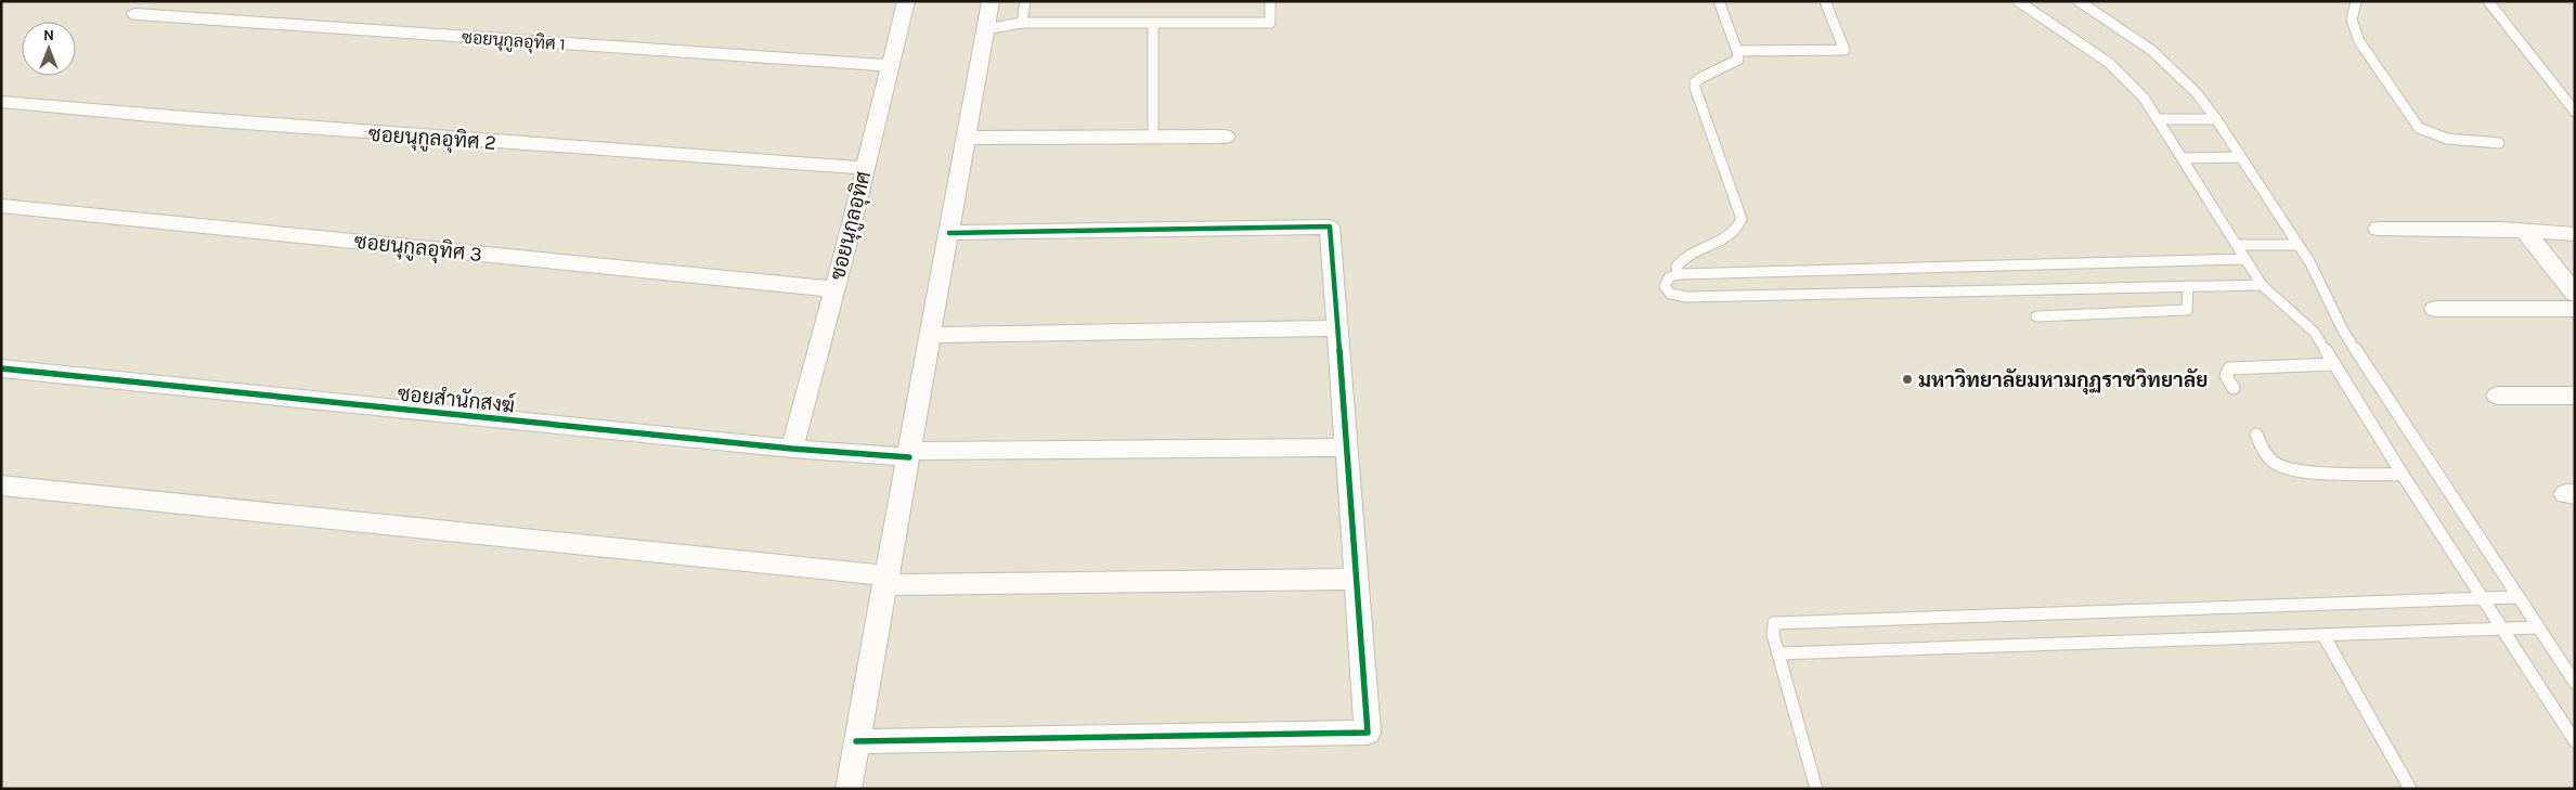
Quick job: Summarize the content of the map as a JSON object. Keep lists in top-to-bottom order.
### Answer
{
  "streets": {
    "street": [
      "ซอยนุกูลอุทิศ 1",
      "ซอยนุกูลอุทิศ 2",
      "ซอยนุกูลอุทิศ",
      "ซอยนุกูลอุทิศ 3",
      "ซอยสำนักสงฆ์"
    ]
  },
  "crossings": [
    ["ซอยนุกูลอุทิศ 1", "ซอยนุกูลอุทิศ"],
    ["ซอยนุกูลอุทิศ 2", "ซอยนุกูลอุทิศ"],
    ["ซอยนุกูลอุทิศ", "ซอยนุกูลอุทิศ 3"],
    ["ซอยนุกูลอุทิศ", "ซอยสำนักสงฆ์"]
  ],
  "places": ["มหาวิทยาลัยมหามกุฏราชวิทยาลัย"],
  "north": "top"
}
